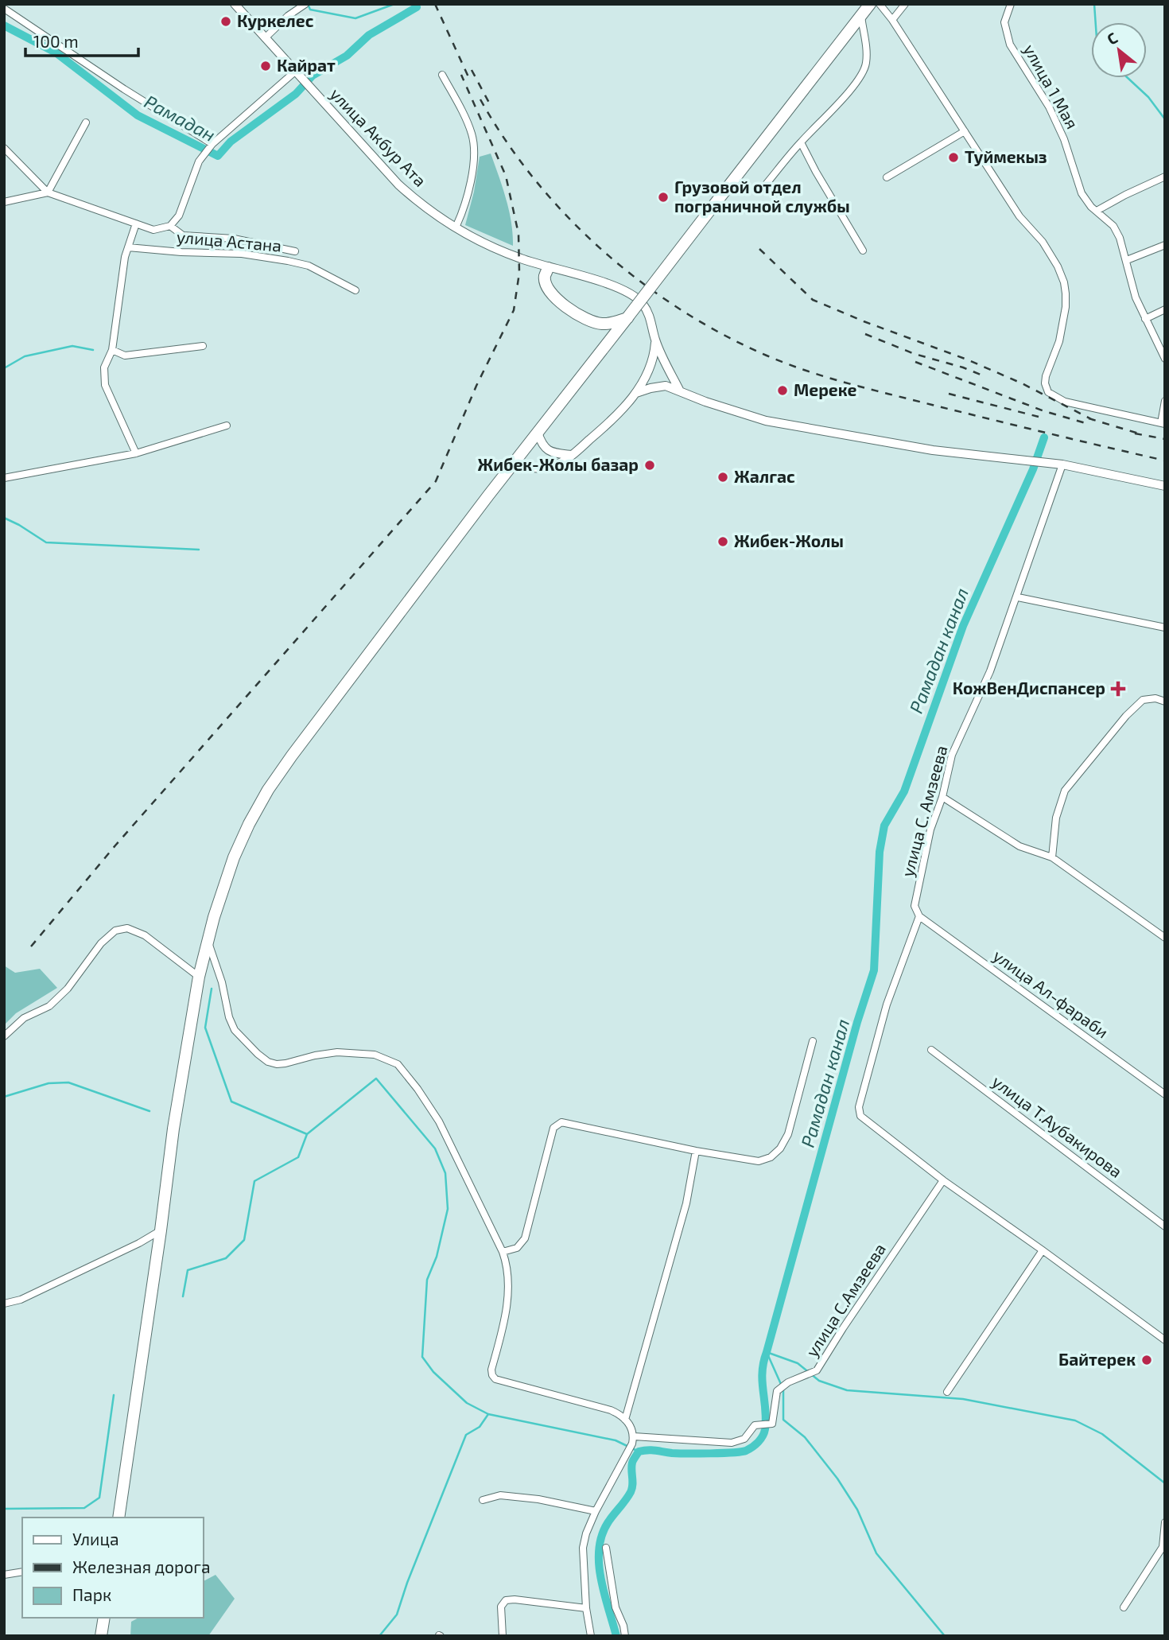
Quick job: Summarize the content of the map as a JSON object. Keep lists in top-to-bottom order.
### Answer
{
  "streets": {
    "main road": ["улица Акбур Ата"],
    "street": [
      "улица 1 Мая",
      "улица Астана",
      "улица С. Амзеева",
      "улица Ал-фараби",
      "улица Т.Аубакирова",
      "улица С.Амзеева"
    ]
  },
  "crossings": [
    ["улица Акбур Ата", "улица Астана"],
    ["улица С. Амзеева", "улица Ал-фараби"],
    ["улица С. Амзеева", "улица С.Амзеева"]
  ],
  "water": ["Рамадан", "Рамадан канал"],
  "places": {
    "other": [
      "Куркелес",
      "Кайрат",
      "Туймекыз",
      "Грузовой отдел пограничной службы",
      "Мереке",
      "Жибек-Жолы базар",
      "Жалгас",
      "Жибек-Жолы",
      "Байтерек"
    ],
    "health": ["КожВенДиспансер"]
  },
  "legend": ["Улица", "Железная дорога", "Парк"],
  "scale_bar": "100 m",
  "north": "top left"
}
